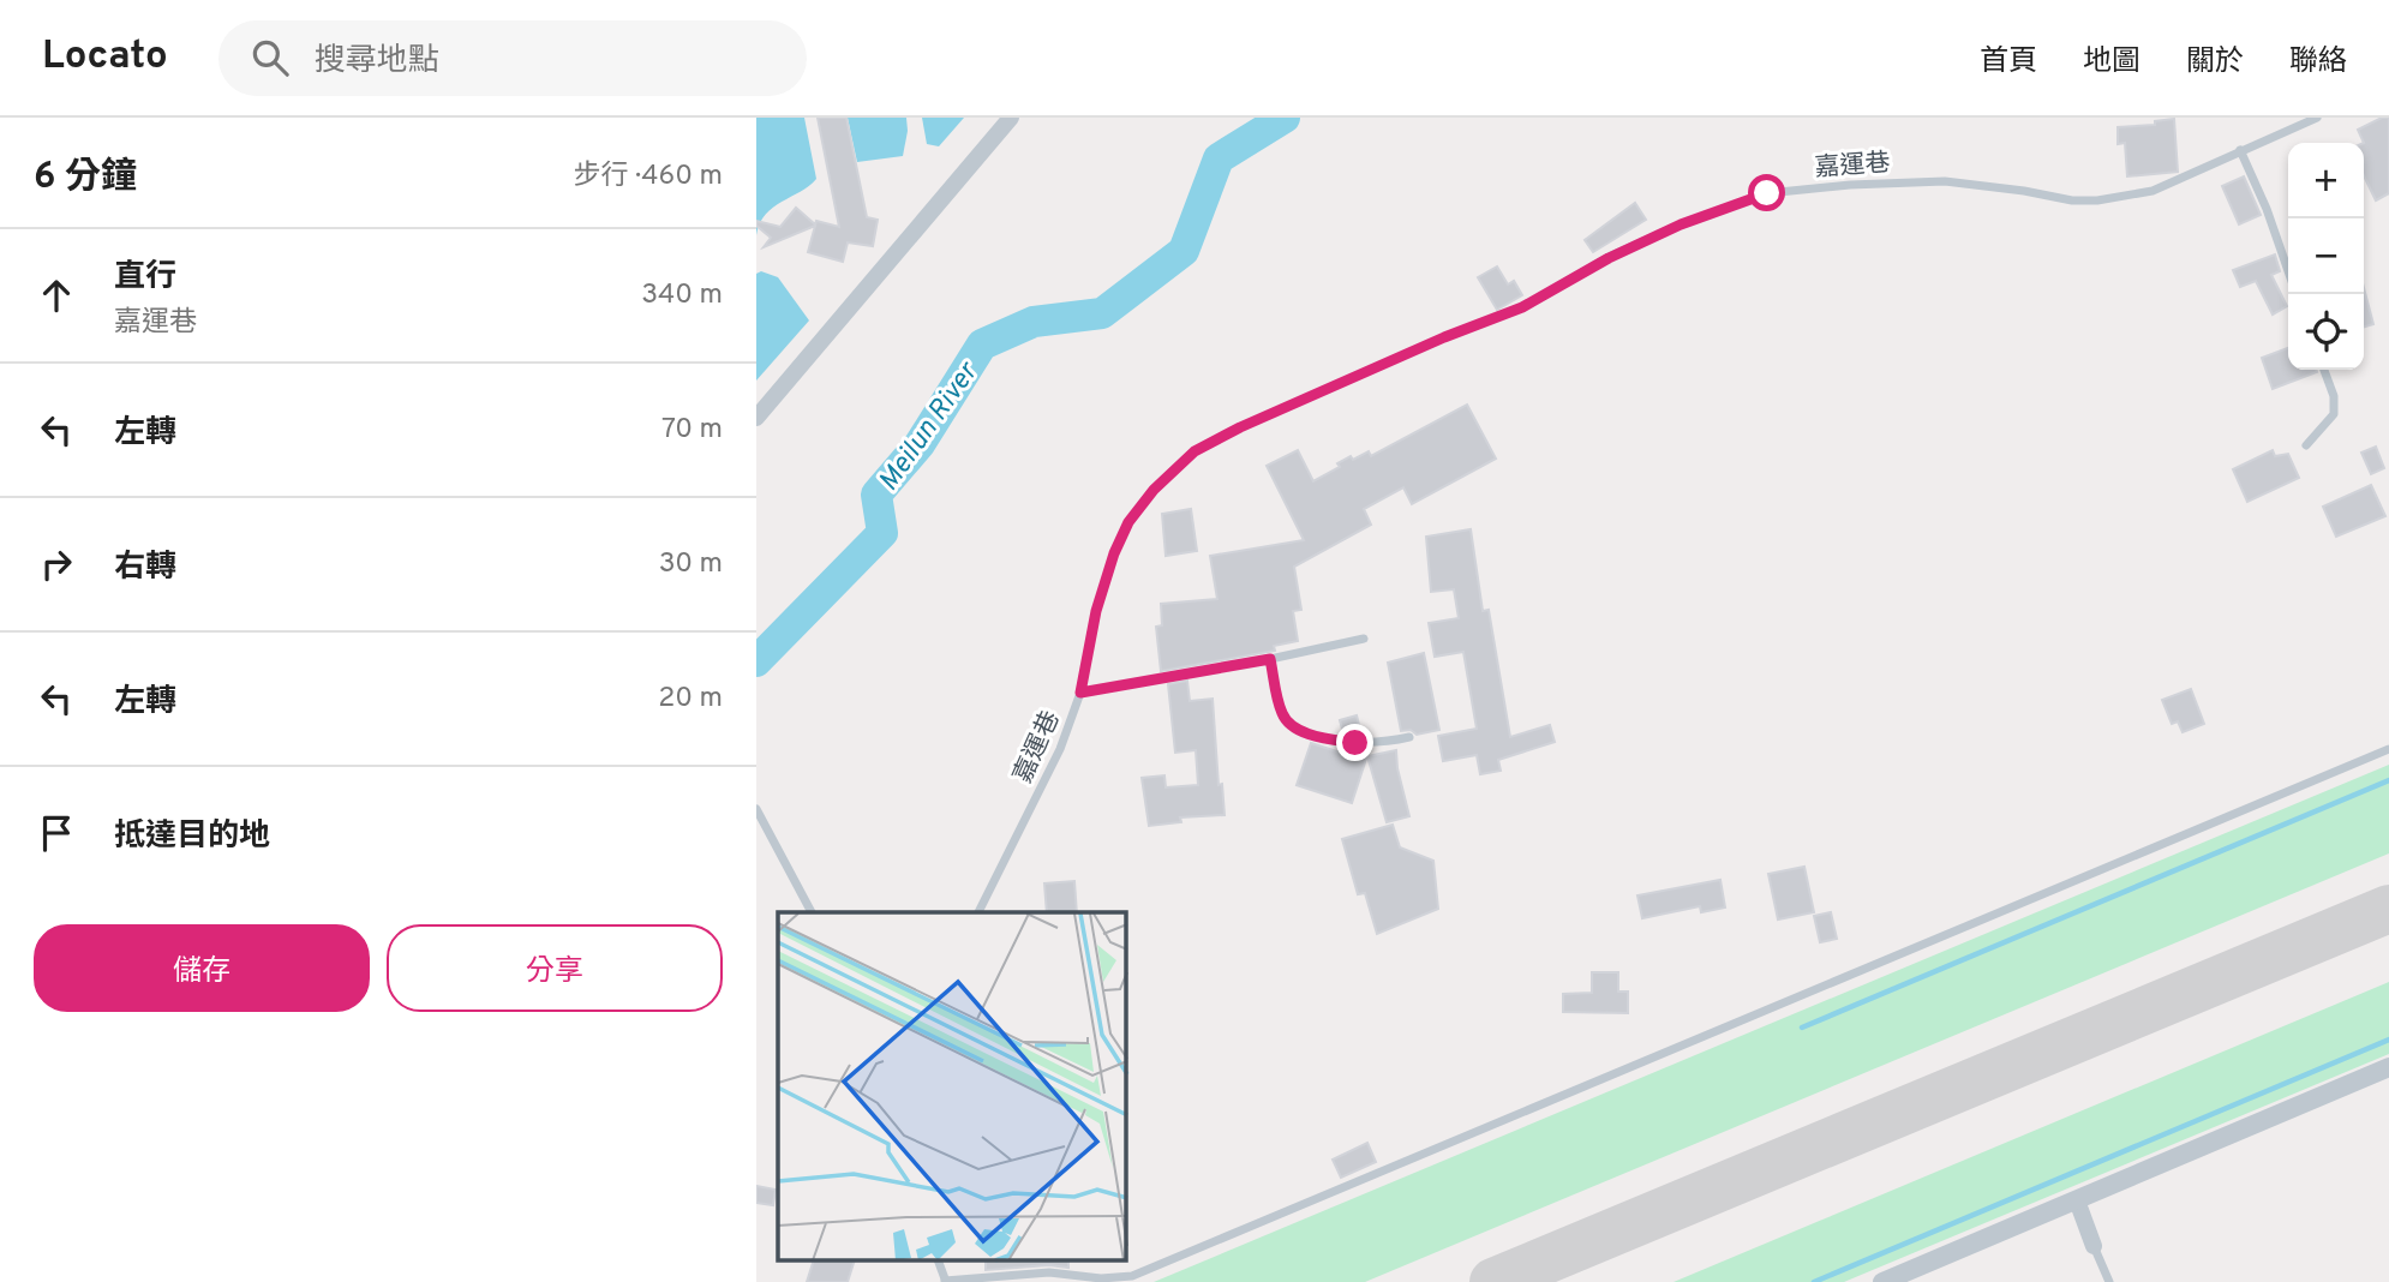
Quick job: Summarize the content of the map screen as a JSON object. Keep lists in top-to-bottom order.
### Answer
{
  "streets": {
    "lane": ["嘉運巷"]
  },
  "water": ["Meilun River"],
  "page": {
    "header": "Locato",
    "search": "搜尋地點",
    "nav": [
      "首頁",
      "地圖",
      "關於",
      "聯絡"
    ],
    "heading": ["6 分鐘", "步行 · 460 m"],
    "map_buttons": ["+", "−"],
    "list": [
      ["直行", "嘉運巷", "340 m"],
      ["左轉", "70 m"],
      ["右轉", "30 m"],
      ["左轉", "20 m"],
      "抵達目的地"
    ],
    "buttons": ["儲存", "分享"]
  }
}
